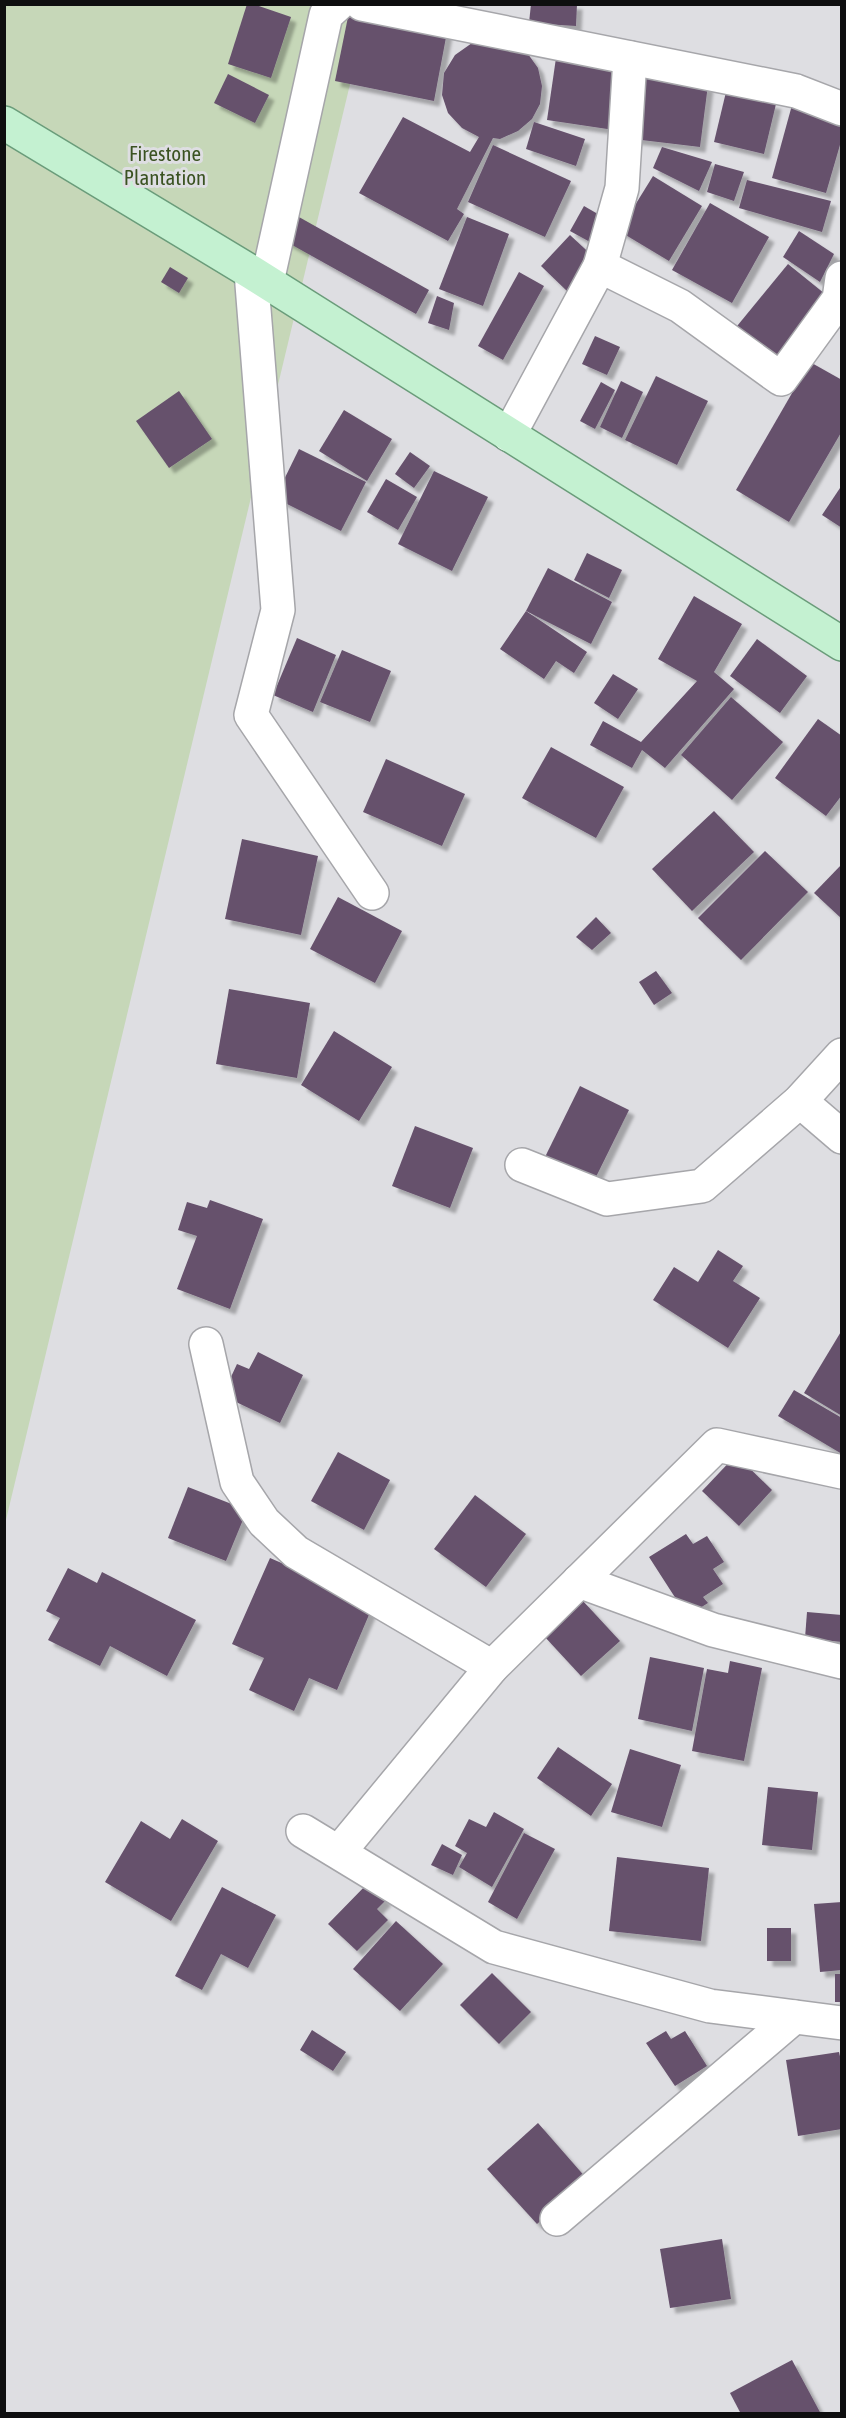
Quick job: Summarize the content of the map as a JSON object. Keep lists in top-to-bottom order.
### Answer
{
  "parks": ["Firestone Plantation"]
}
